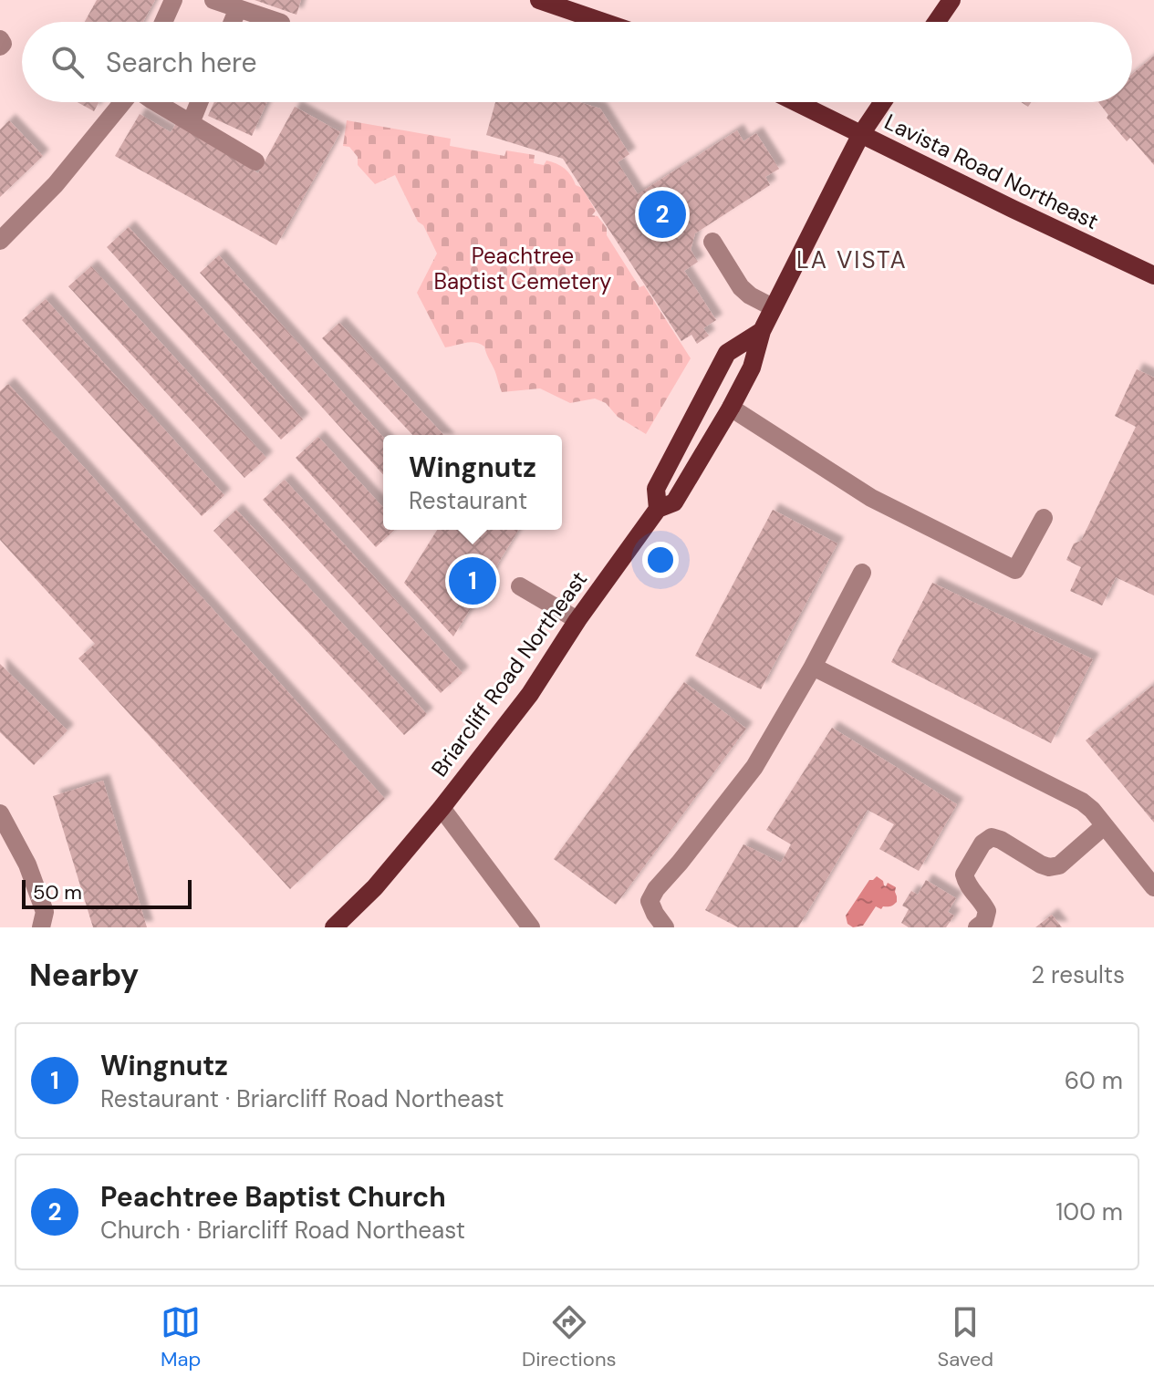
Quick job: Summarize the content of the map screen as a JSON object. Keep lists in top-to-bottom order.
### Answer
{
  "streets": {
    "main road": ["Lavista Road Northeast", "Briarcliff Road Northeast"]
  },
  "crossings": [
    ["Lavista Road Northeast", "Briarcliff Road Northeast"]
  ],
  "districts": ["LA VISTA"],
  "parks": ["Peachtree Baptist Cemetery"],
  "scale_bar": "50 m",
  "page": {
    "search": "Search here",
    "pins": ["2", "1"],
    "popup": ["Wingnutz", "Restaurant"],
    "scale": "50 m",
    "heading": ["Nearby", "2 results"],
    "list": [
      {
        "mark": "1",
        "name": "Wingnutz",
        "note": "Restaurant · Briarcliff Road Northeast",
        "value": "60 m"
      },
      {
        "mark": "2",
        "name": "Peachtree Baptist Church",
        "note": "Church · Briarcliff Road Northeast",
        "value": "100 m"
      }
    ],
    "nav": ["Map", "Directions", "Saved"]
  }
}
